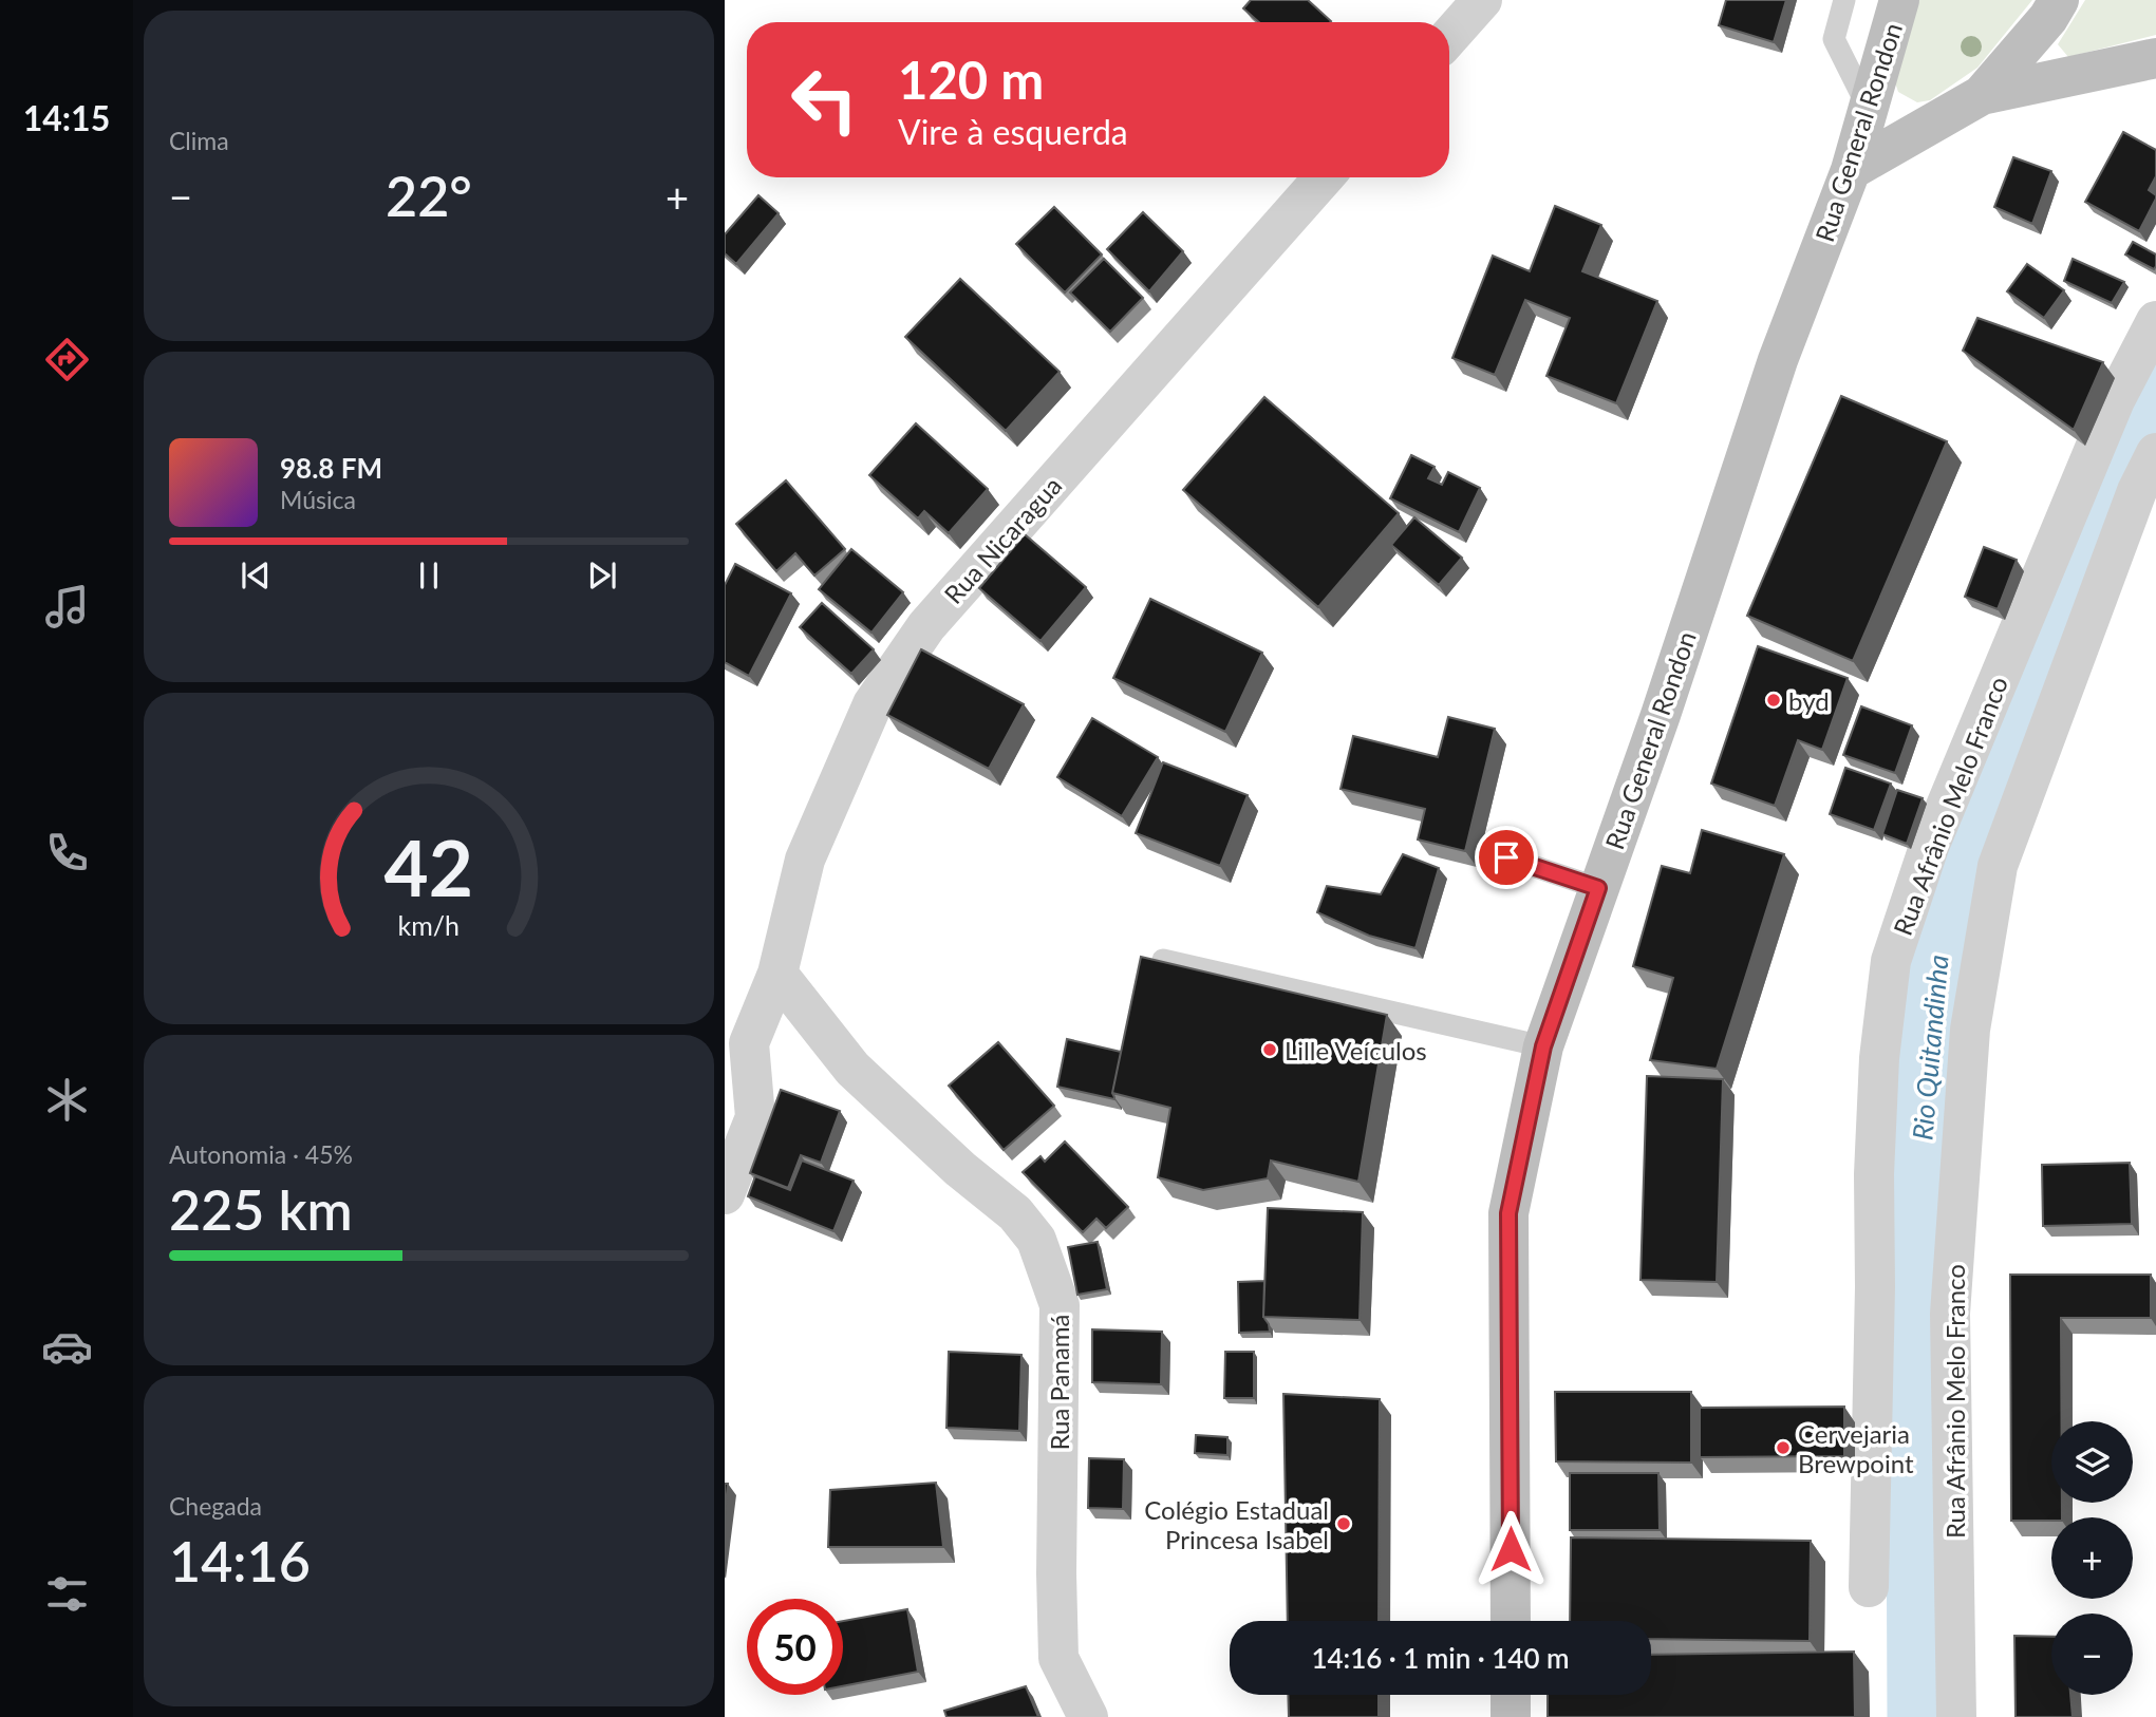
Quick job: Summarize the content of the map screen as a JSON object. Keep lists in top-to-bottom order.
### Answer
{
  "streets": {
    "main road": ["Rua General Rondon"],
    "street": ["Rua Nicaragua", "Rua Afrânio Melo Franco", "Rua Panamá"]
  },
  "crossings": [
    ["Rua Nicaragua", "Rua Panamá"]
  ],
  "water": ["Rio Quitandinha"],
  "places": [
    "byd",
    "Lille Veículos",
    "Cervejaria Brewpoint",
    "Colégio Estadual Princesa Isabel"
  ],
  "page": {
    "tabs": "14:15",
    "tile": [
      "Clima",
      ["Autonomia · 45%", "225 km"],
      ["Chegada", "14:16"]
    ],
    "turn": ["120 m", "Vire à esquerda"],
    "heat": ["−", "22°", "+"],
    "song": ["98.8 FM", "Música"],
    "map_buttons": ["+", "−"],
    "limit": "50",
    "trip": "14:16 · 1 min · 140 m",
    "gauge": ["42", "km/h"]
  }
}
